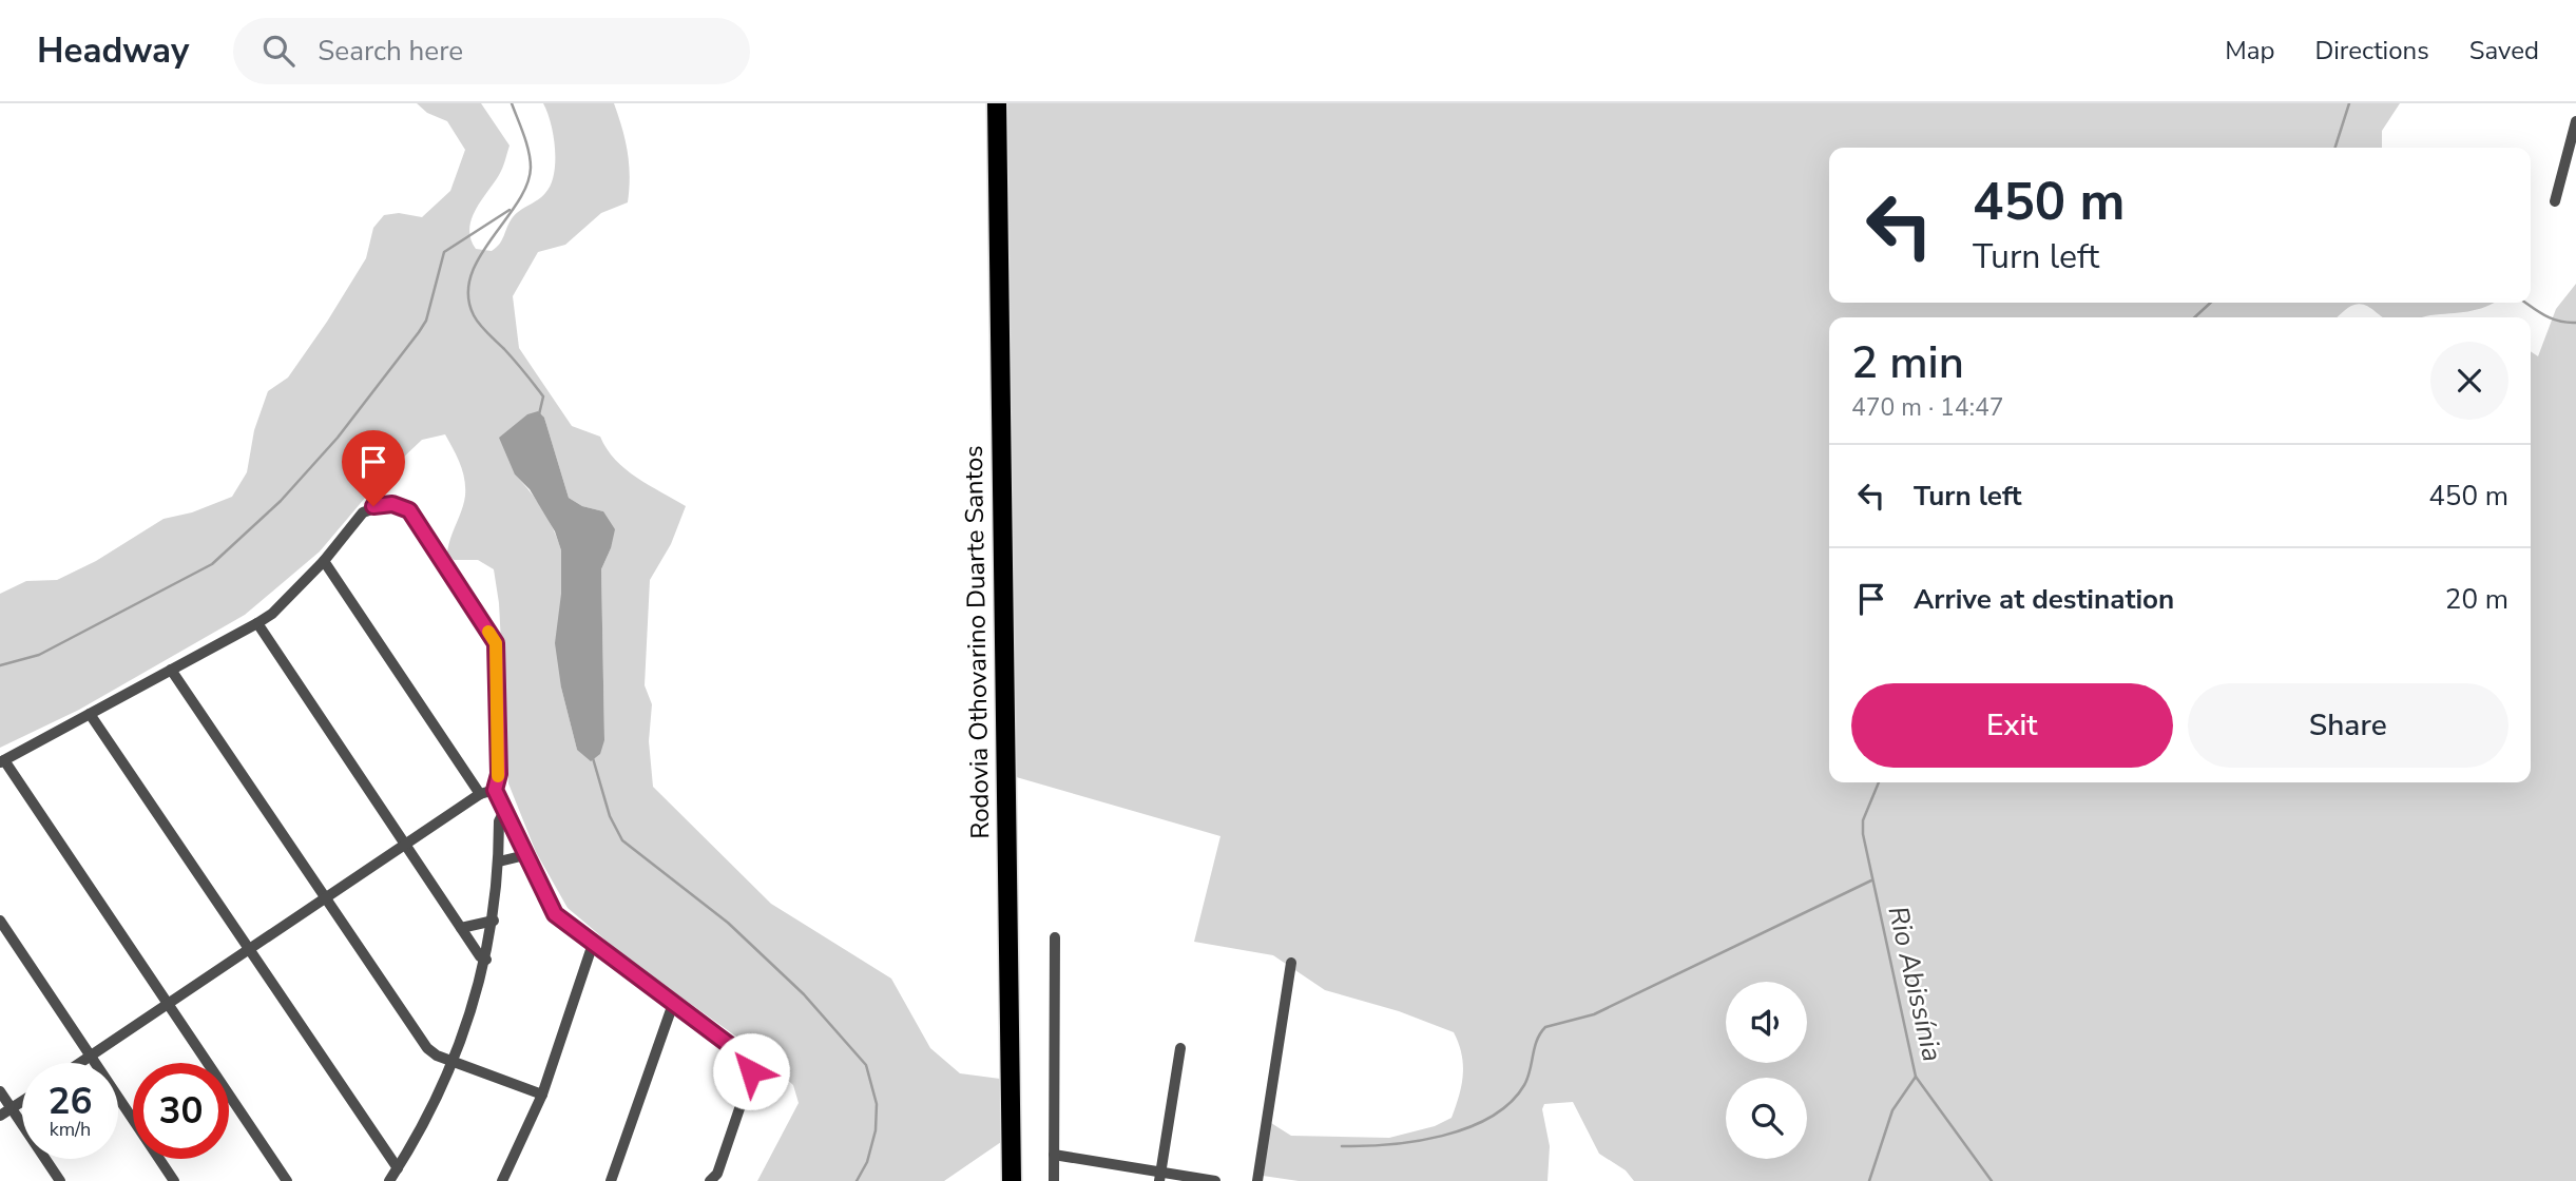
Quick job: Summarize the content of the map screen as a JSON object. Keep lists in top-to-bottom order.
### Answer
{
  "streets": {
    "main road": ["Rodovia Othovarino Duarte Santos"]
  },
  "water": ["Rio Abissínia"],
  "page": {
    "header": "Headway",
    "search": "Search here",
    "nav": ["Map", "Directions", "Saved"],
    "turn": ["450 m", "Turn left"],
    "heading": ["2 min", "470 m · 14:47"],
    "list": [
      {
        "name": "Turn left",
        "value": "450 m"
      },
      {
        "name": "Arrive at destination",
        "value": "20 m"
      }
    ],
    "buttons": ["Exit", "Share"],
    "speed": "26 km/h",
    "limit": "30"
  }
}
